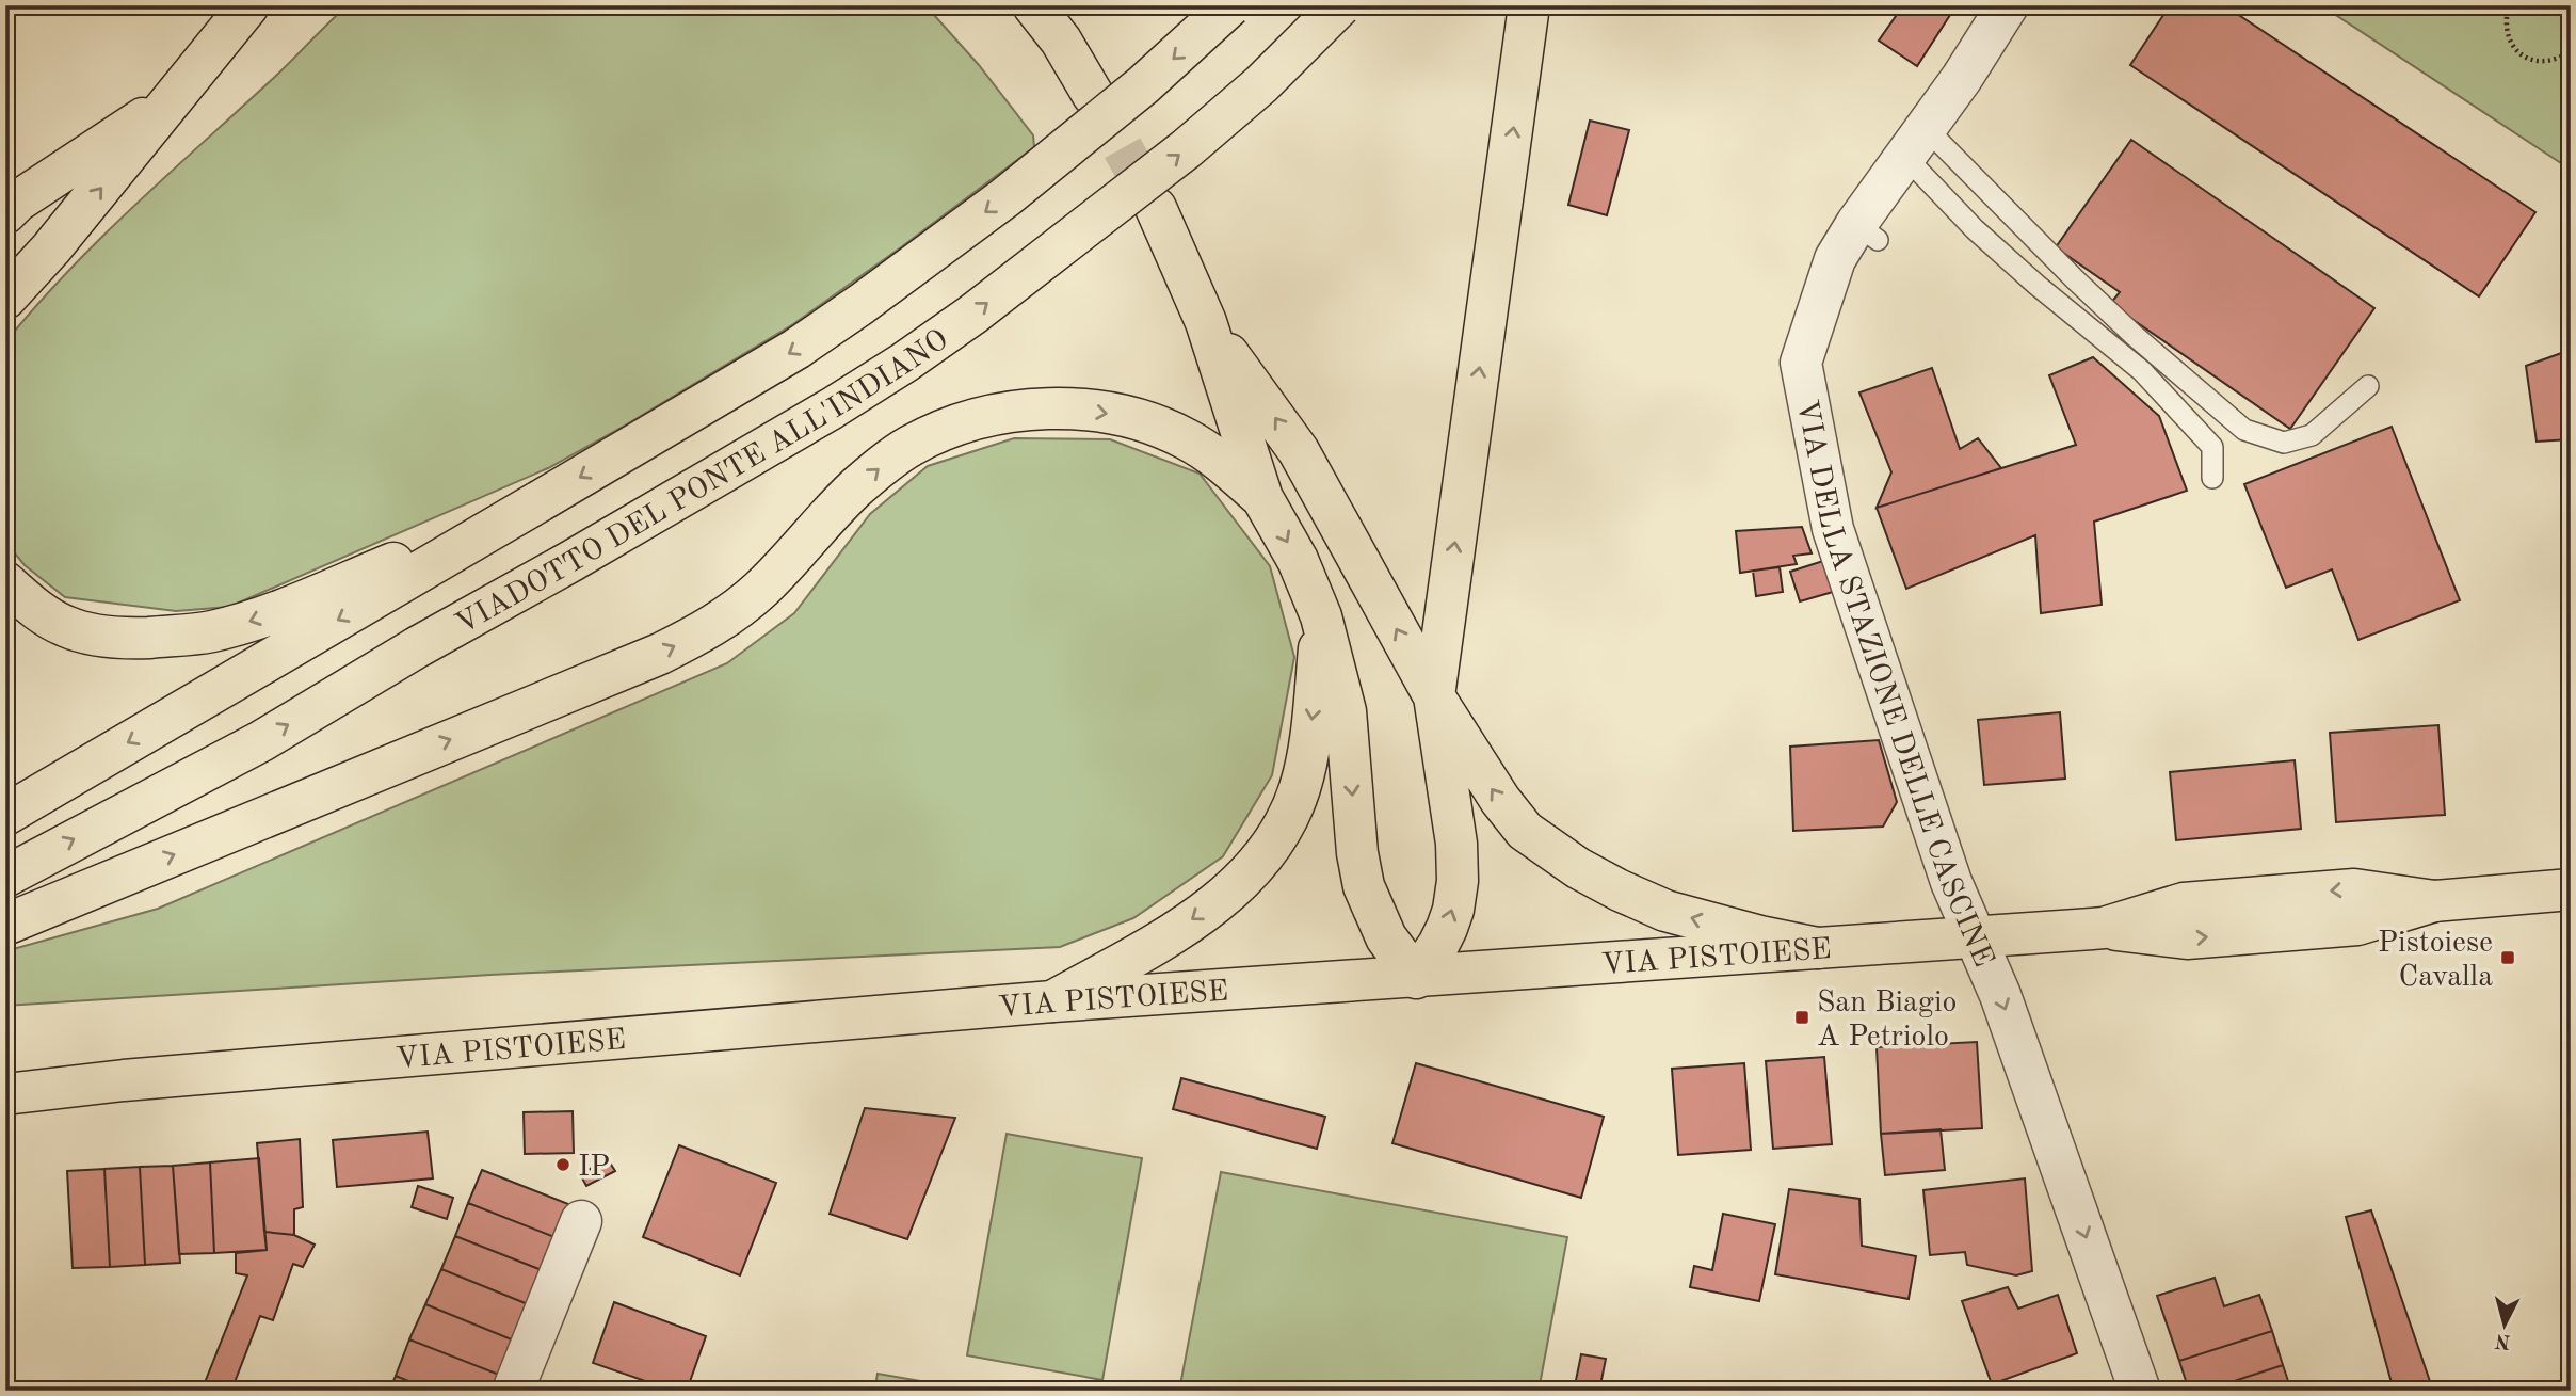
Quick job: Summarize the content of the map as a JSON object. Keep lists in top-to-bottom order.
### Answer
{
  "streets": {
    "main road": ["VIADOTTO DEL PONTE ALL'INDIANO", "VIA PISTOIESE"],
    "street": ["VIA DELLA STAZIONE DELLE CASCINE"]
  },
  "crossings": [
    ["VIA DELLA STAZIONE DELLE CASCINE", "VIA PISTOIESE"]
  ],
  "places": {
    "transit": ["Pistoiese Cavalla", "San Biagio A Petriolo"],
    "other": ["IP"]
  },
  "north": "bottom"
}
